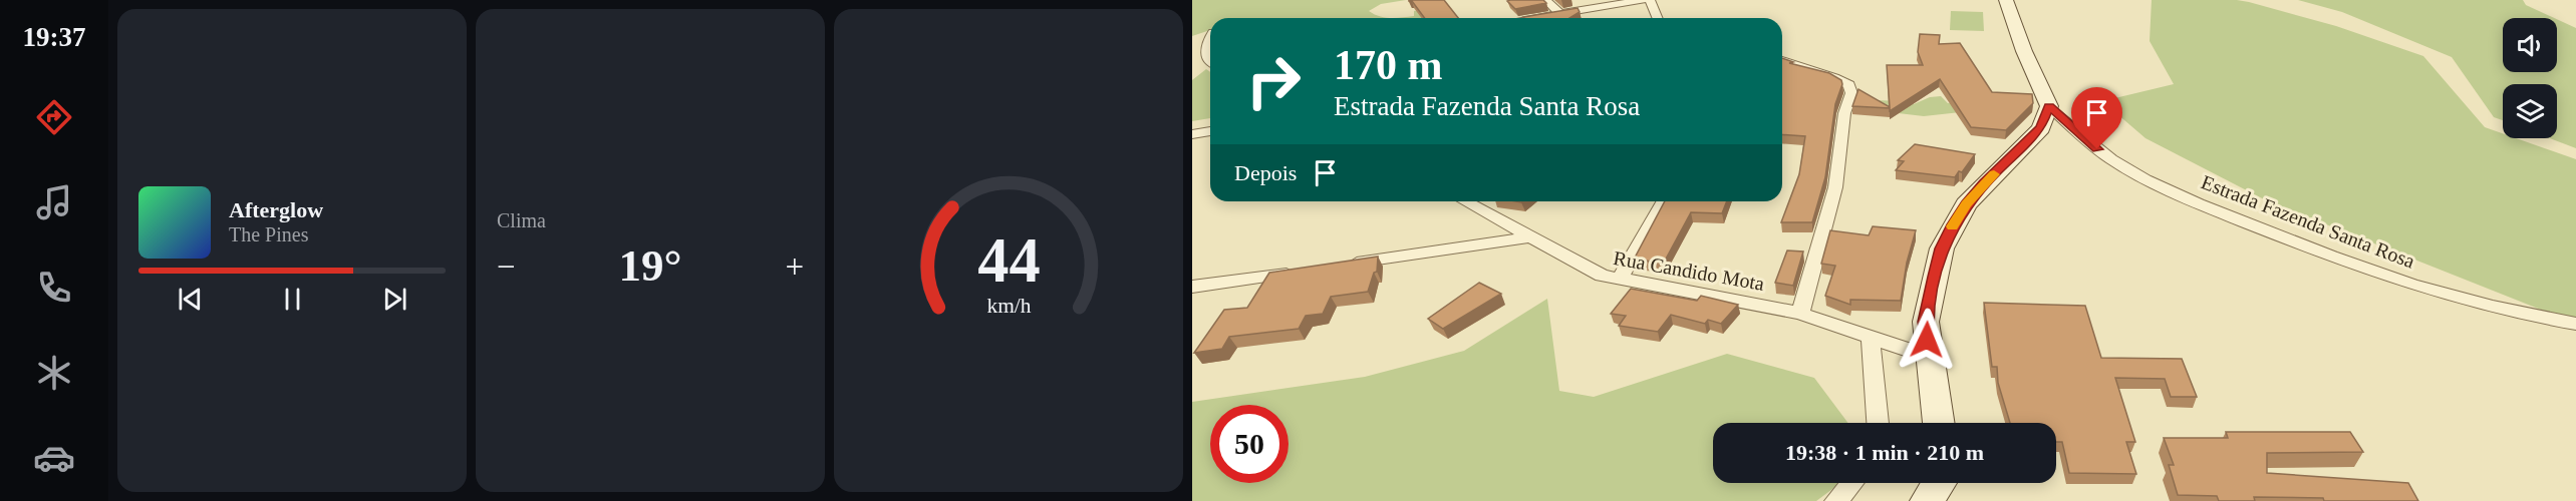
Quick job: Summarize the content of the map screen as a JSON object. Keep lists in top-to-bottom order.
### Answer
{
  "streets": {
    "street": ["Estrada Fazenda Santa Rosa", "Rua Candido Mota"]
  },
  "page": {
    "tabs": "19:37",
    "tile": "Clima",
    "turn": ["170 m", "Estrada Fazenda Santa Rosa"],
    "then": "Depois",
    "song": ["Afterglow", "The Pines"],
    "heat": ["−", "19°", "+"],
    "limit": "50",
    "trip": "19:38 · 1 min · 210 m",
    "gauge": ["44", "km/h"]
  }
}
